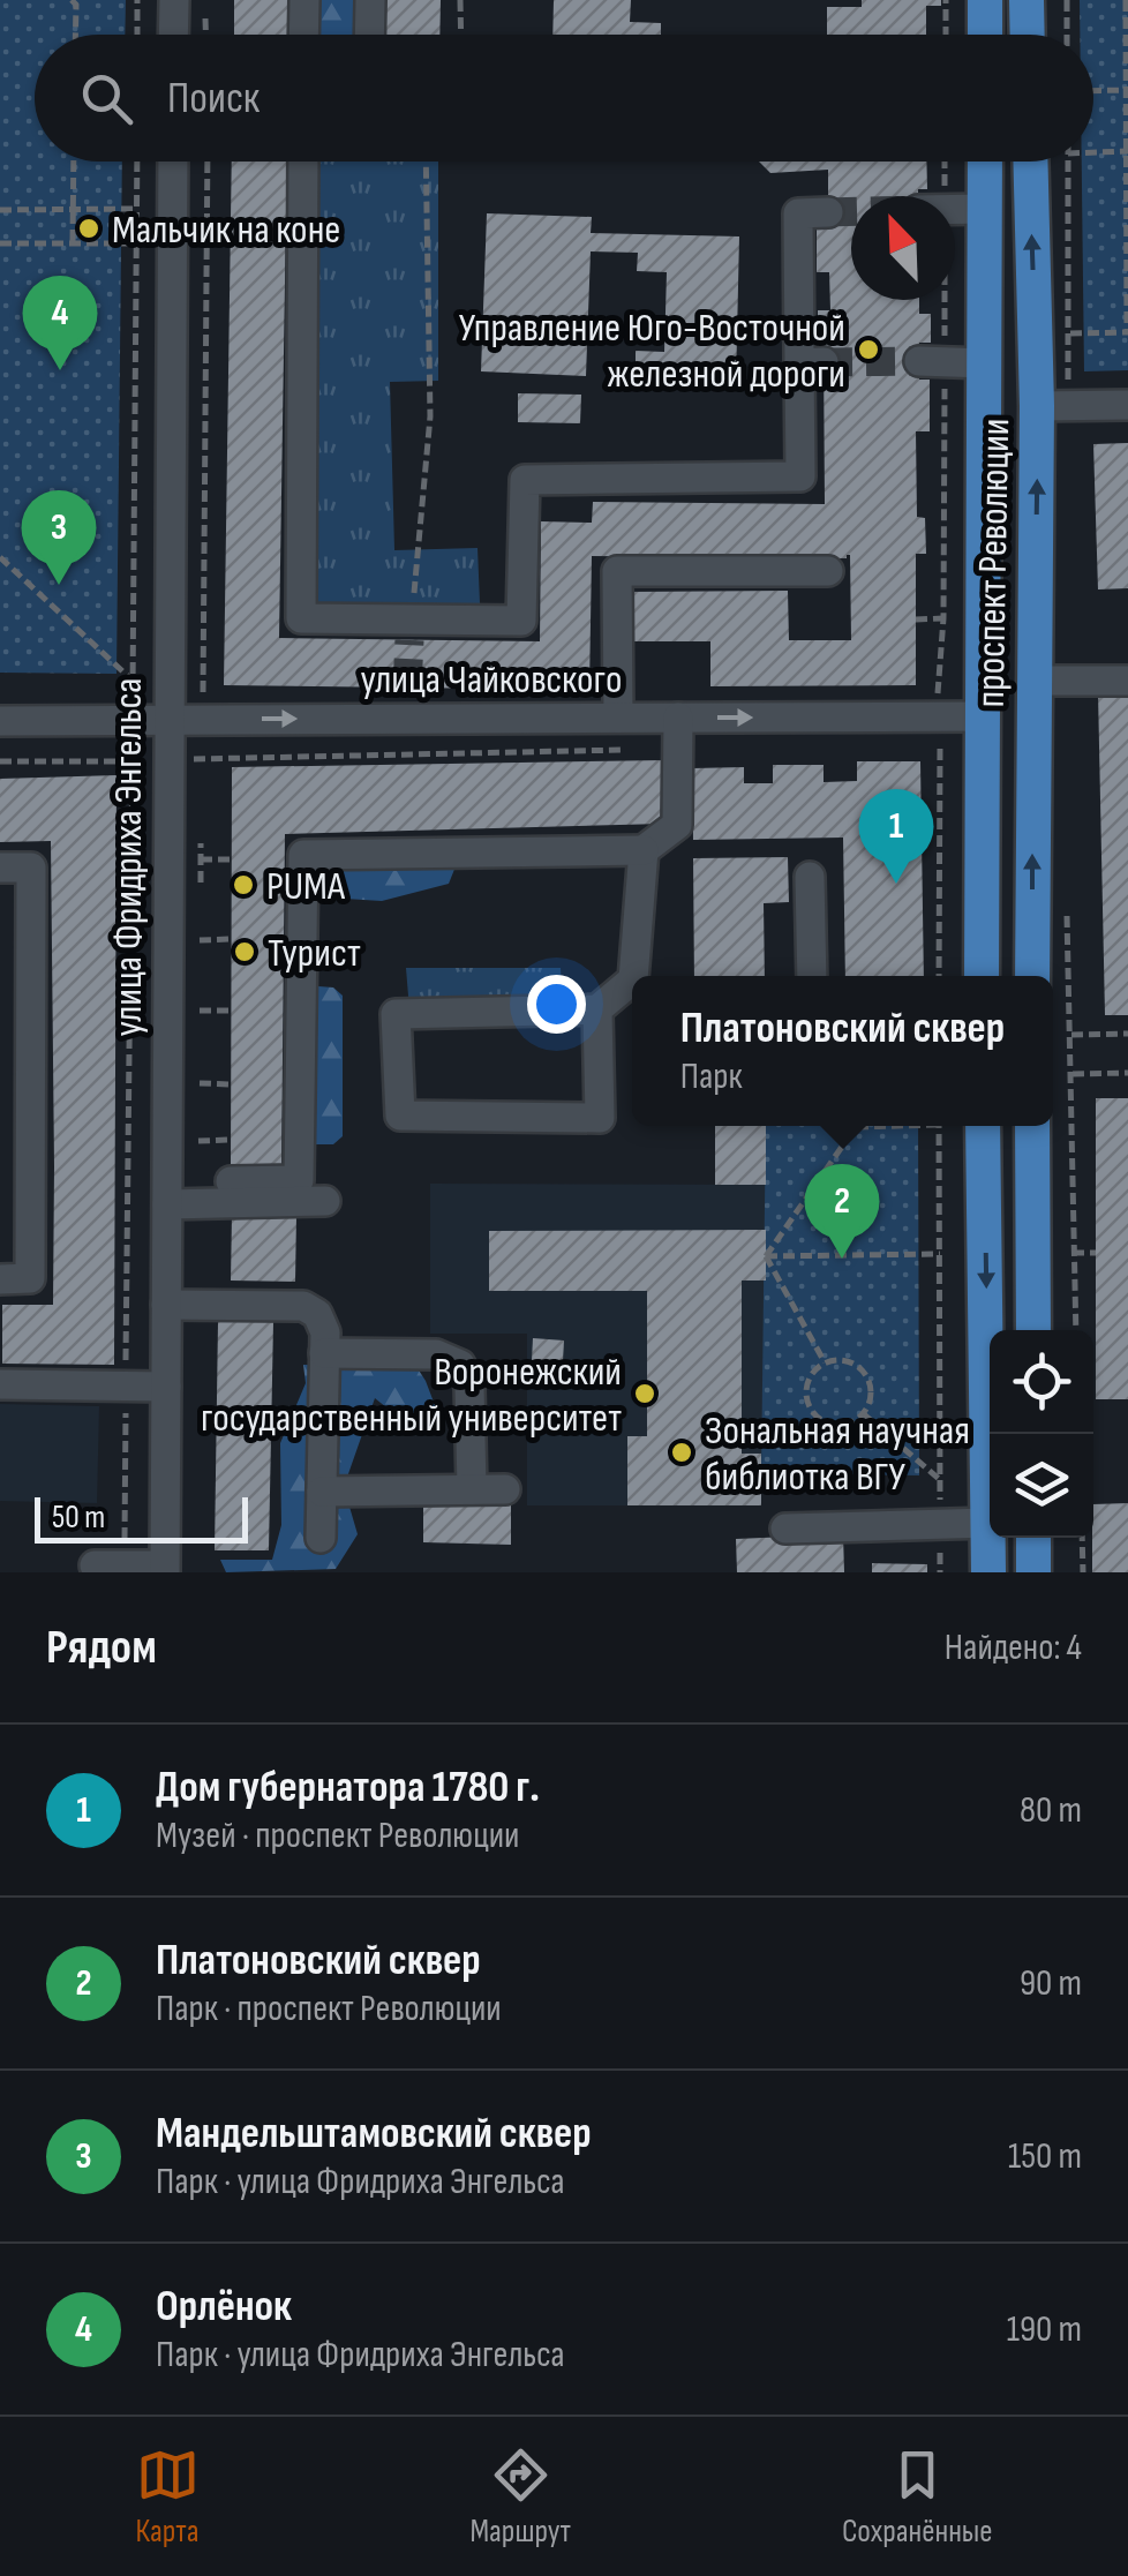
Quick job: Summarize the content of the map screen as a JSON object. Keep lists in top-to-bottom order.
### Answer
{
  "streets": {
    "main road": ["проспект Революции"],
    "street": ["улица Чайковского", "улица Фридриха Энгельса"]
  },
  "crossings": [
    ["проспект Революции", "улица Чайковского"],
    ["улица Чайковского", "улица Фридриха Энгельса"]
  ],
  "one_way": ["улица Чайковского"],
  "places": [
    "Мальчик на коне",
    "Управление Юго-Восточной железной дороги",
    "PUMA",
    "Турист",
    "Воронежский государственный университет",
    "Зональная научная библиотка ВГУ"
  ],
  "scale_bar": "50 m",
  "north": "top left",
  "page": {
    "search": "Поиск",
    "pins": [
      "4",
      "3",
      "1",
      "2"
    ],
    "popup": ["Платоновский сквер", "Парк"],
    "scale": "50 m",
    "heading": ["Рядом", "Найдено: 4"],
    "list": [
      {
        "mark": "1",
        "name": "Дом губернатора 1780 г.",
        "note": "Музей · проспект Революции",
        "value": "80 m"
      },
      {
        "mark": "2",
        "name": "Платоновский сквер",
        "note": "Парк · проспект Революции",
        "value": "90 m"
      },
      {
        "mark": "3",
        "name": "Мандельштамовский сквер",
        "note": "Парк · улица Фридриха Энгельса",
        "value": "150 m"
      },
      {
        "mark": "4",
        "name": "Орлёнок",
        "note": "Парк · улица Фридриха Энгельса",
        "value": "190 m"
      }
    ],
    "nav": ["Карта", "Маршрут", "Сохранённые"]
  }
}
